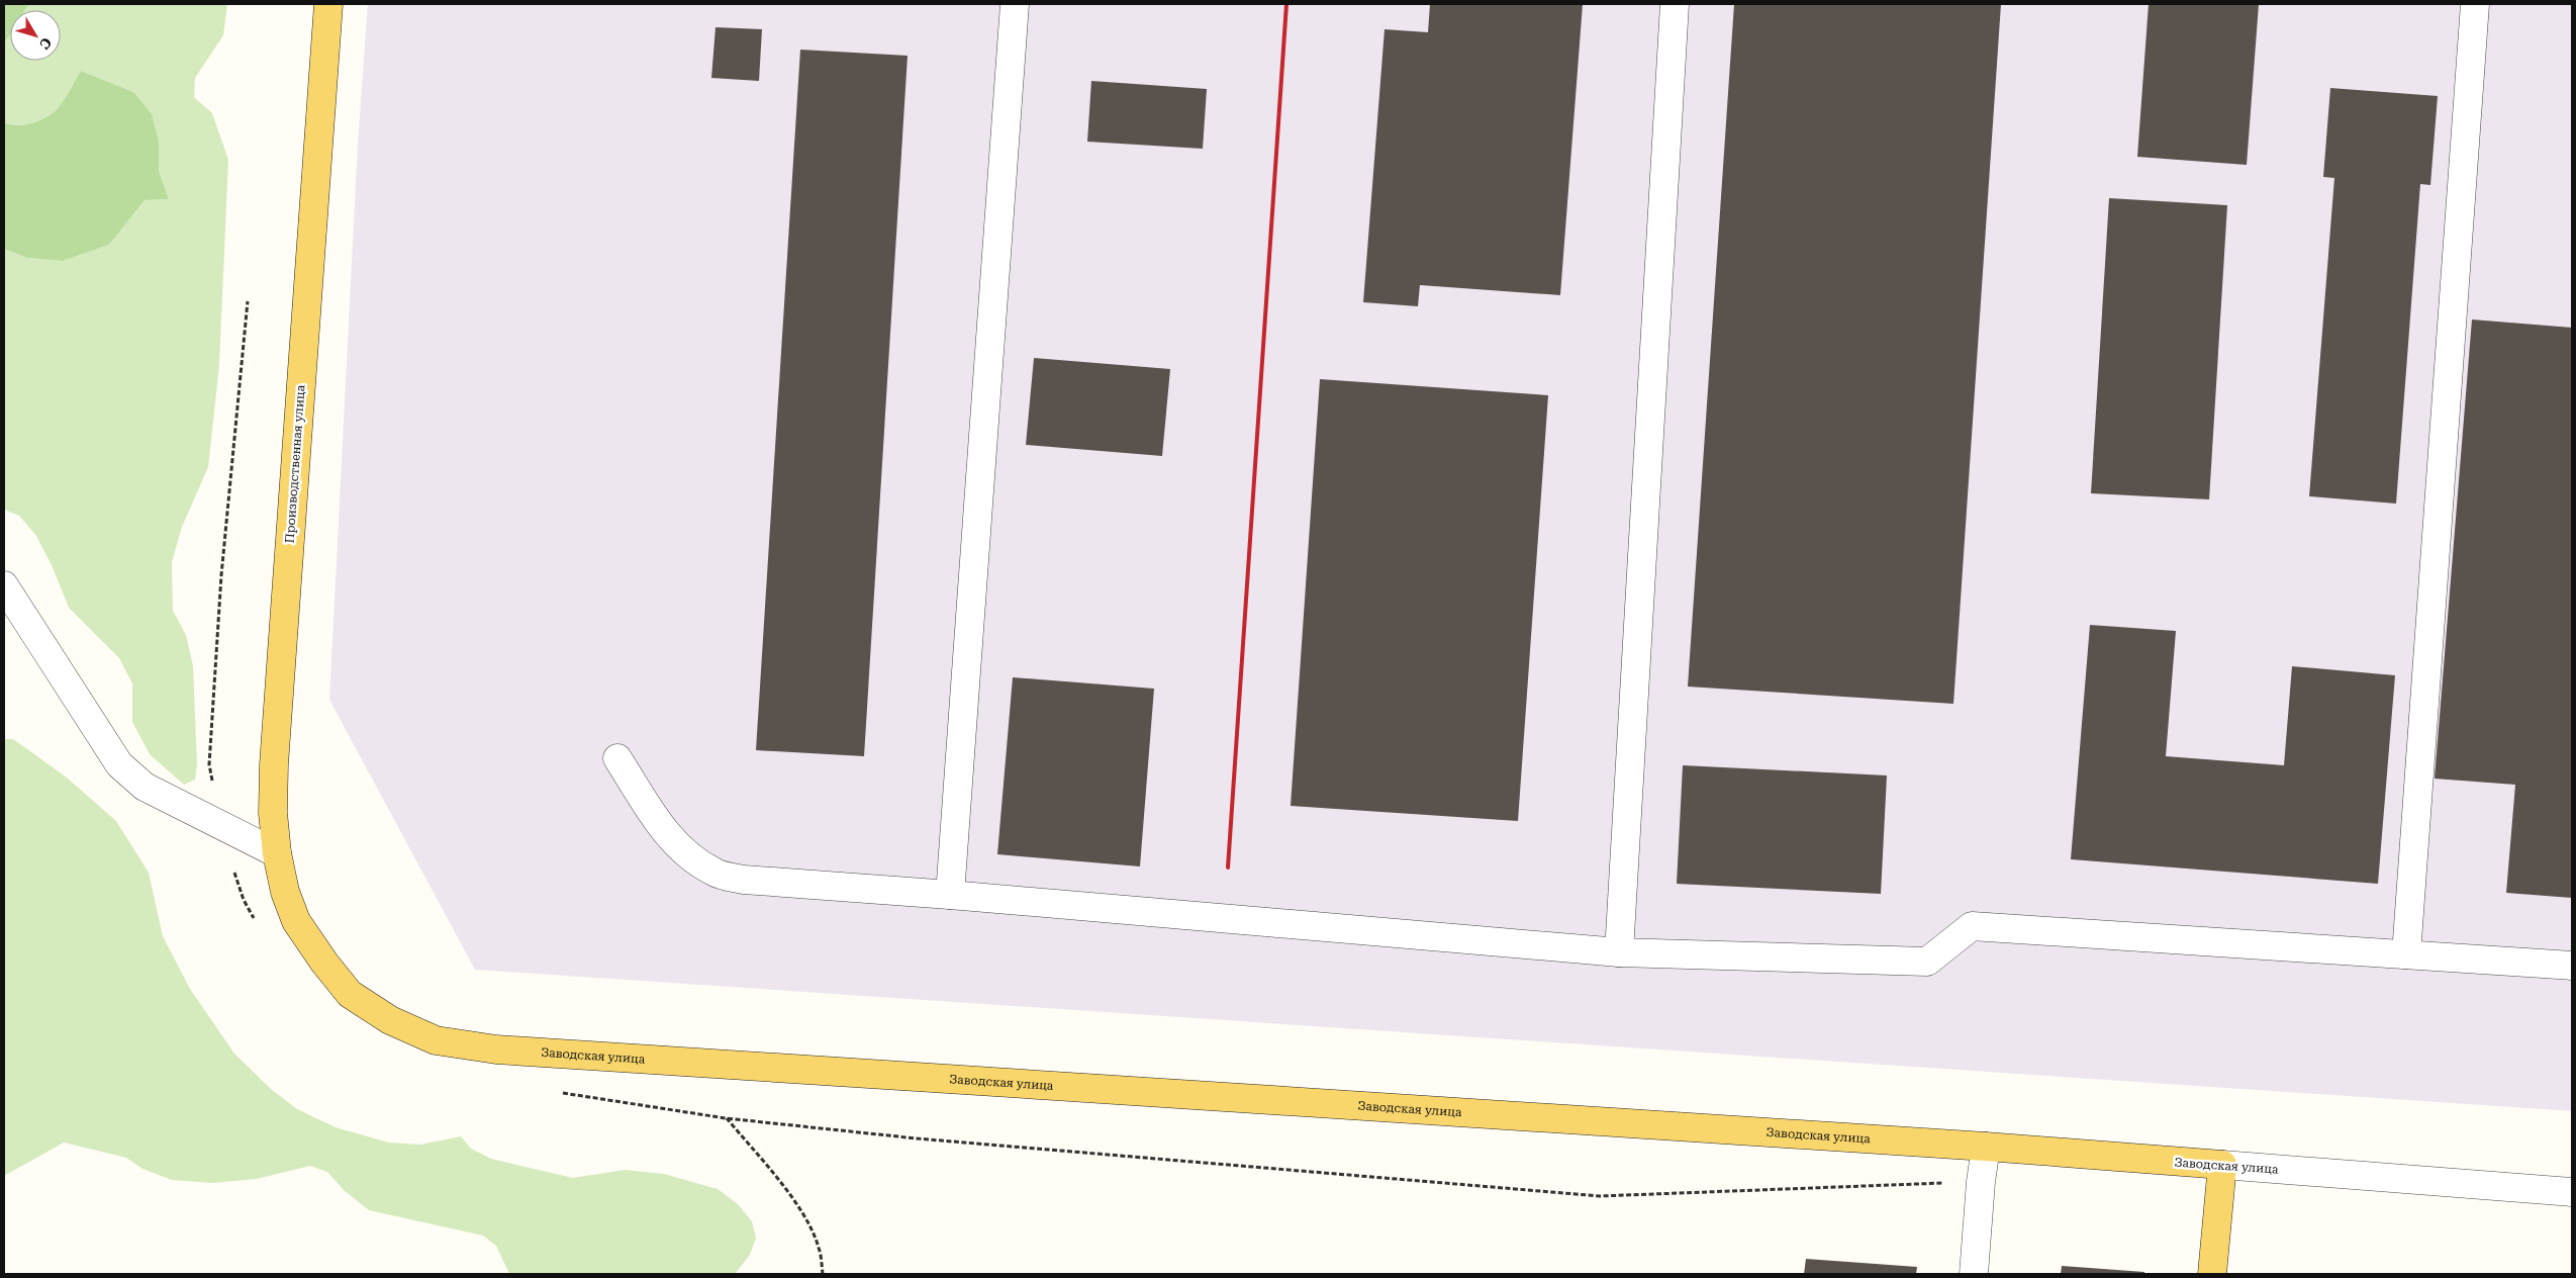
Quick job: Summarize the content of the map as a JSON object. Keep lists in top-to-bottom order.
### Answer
{
  "streets": {
    "main road": ["Производственная улица", "Заводская улица"]
  },
  "crossings": [
    ["Производственная улица", "Заводская улица"]
  ],
  "north": "bottom right"
}
